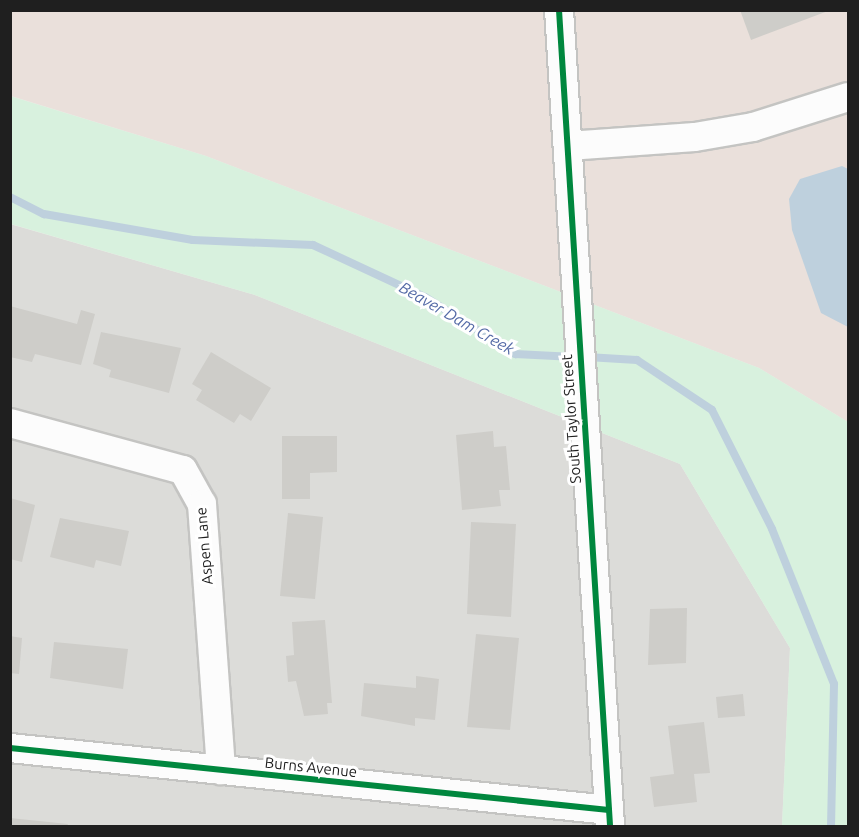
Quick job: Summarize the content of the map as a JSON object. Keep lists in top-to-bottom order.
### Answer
{
  "streets": {
    "street": ["South Taylor Street", "Aspen Lane", "Burns Avenue"]
  },
  "crossings": [
    ["South Taylor Street", "Burns Avenue"],
    ["Aspen Lane", "Burns Avenue"]
  ],
  "water": ["Beaver Dam Creek"]
}
